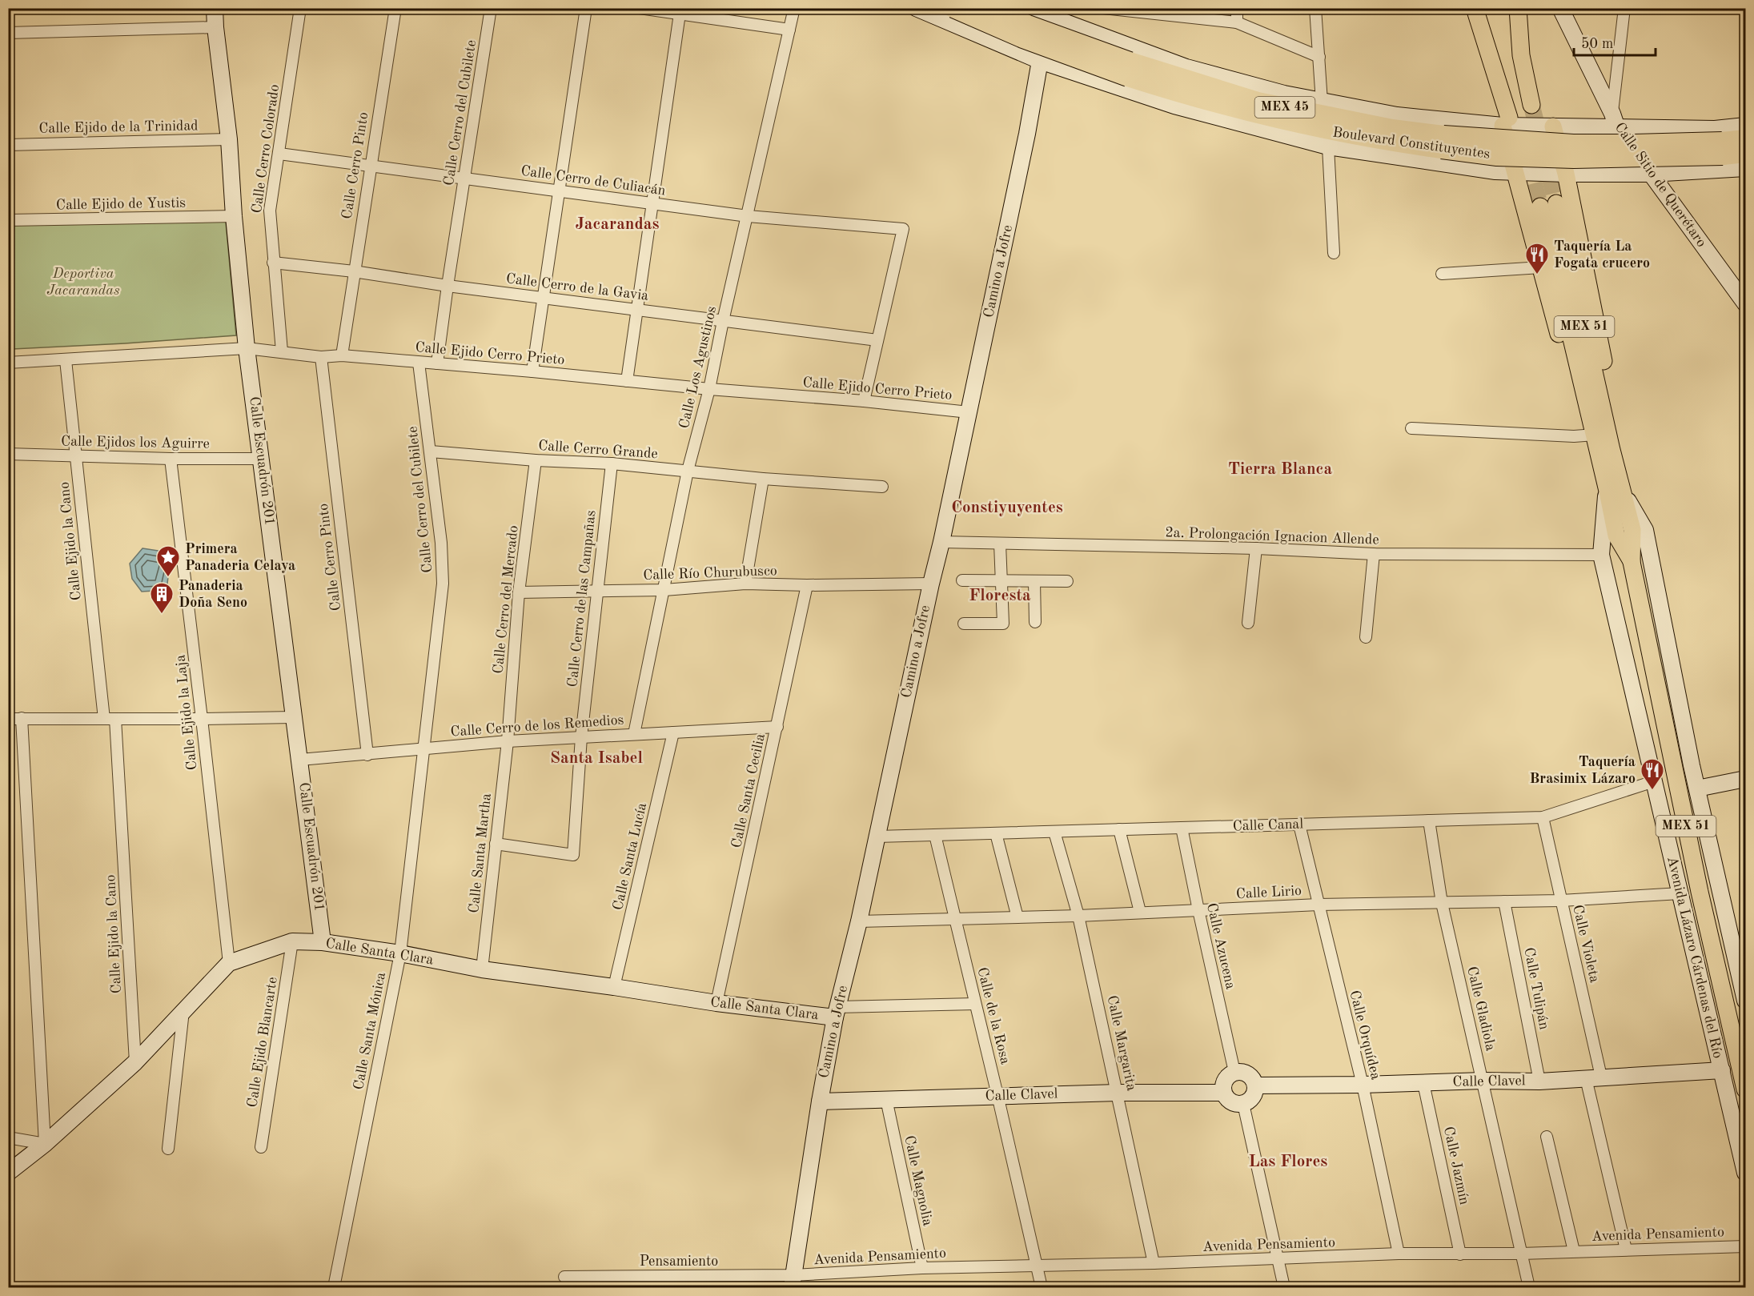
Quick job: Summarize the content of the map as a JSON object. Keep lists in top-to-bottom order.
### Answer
{
  "streets": {
    "highway": ["MEX 45", "Boulevard Constituyentes"],
    "main road": ["MEX 51", "Avenida Lázaro Cárdenas del Río"],
    "street": [
      "Calle Cerro del Cubilete",
      "Calle Ejido de la Trinidad",
      "Calle Cerro Colorado",
      "Calle Cerro Pinto",
      "Calle Cerro de Culiacán",
      "Calle Sitio de Querétaro",
      "Calle Ejido de Yustis",
      "Camino a Jofre",
      "Calle Cerro de la Gavia",
      "Calle Ejido Cerro Prieto",
      "Calle Los Agustinos",
      "Calle Ejidos los Aguirre",
      "Calle Cerro Grande",
      "Calle Escuadrón 201",
      "2a. Prolongación Ignacion Allende",
      "Calle Ejido la Cano",
      "Calle Río Churubusco",
      "Calle Cerro de las Campañas",
      "Calle Cerro del Mercado",
      "Calle Ejido la Laja",
      "Calle Cerro de los Remedios",
      "Calle Santa Cecilia",
      "Calle Canal",
      "Calle Santa Martha",
      "Calle Santa Lucía",
      "Calle Lirio",
      "Calle Violeta",
      "Calle Azucena",
      "Calle Santa Clara",
      "Calle Tulipán",
      "Calle Gladiola",
      "Calle de la Rosa",
      "Calle Santa Mónica",
      "Calle Orquídea",
      "Calle Ejido Blancarte",
      "Calle Margarita",
      "Calle Clavel",
      "Calle Jazmín",
      "Calle Magnolia",
      "Avenida Pensamiento",
      "Pensamiento"
    ]
  },
  "crossings": [
    ["Calle Cerro del Cubilete", "Calle Cerro de Culiacán"],
    ["Calle Cerro del Cubilete", "Calle Cerro de la Gavia"],
    ["Calle Cerro del Cubilete", "Calle Ejido Cerro Prieto"],
    ["Calle Cerro del Cubilete", "Calle Cerro Grande"],
    ["Calle Cerro del Cubilete", "Calle Cerro de los Remedios"],
    ["Calle Cerro del Cubilete", "Calle Santa Mónica"],
    ["Calle Ejido de la Trinidad", "Calle Escuadrón 201"],
    ["Calle Cerro Colorado", "Calle Cerro de Culiacán"],
    ["Calle Cerro Colorado", "Calle Cerro de la Gavia"],
    ["Calle Cerro Colorado", "Calle Ejido Cerro Prieto"],
    ["Calle Cerro Pinto", "Calle Cerro de Culiacán"],
    ["Calle Cerro Pinto", "Calle Cerro de la Gavia"],
    ["Calle Cerro Pinto", "Calle Ejido Cerro Prieto"],
    ["Calle Cerro Pinto", "Calle Cerro de los Remedios"],
    ["Calle Cerro de Culiacán", "Calle Cerro de la Gavia"],
    ["Calle Cerro de Culiacán", "Calle Los Agustinos"],
    ["Calle Ejido de Yustis", "Calle Escuadrón 201"],
    ["Camino a Jofre", "Calle Ejido Cerro Prieto"],
    ["Camino a Jofre", "2a. Prolongación Ignacion Allende"],
    ["Camino a Jofre", "Calle Río Churubusco"],
    ["Camino a Jofre", "Calle Canal"],
    ["Camino a Jofre", "Calle Lirio"],
    ["Camino a Jofre", "Calle Santa Clara"],
    ["Camino a Jofre", "Calle Clavel"],
    ["Camino a Jofre", "Avenida Pensamiento"],
    ["Camino a Jofre", "Pensamiento"],
    ["Calle Cerro de la Gavia", "Calle Los Agustinos"],
    ["Calle Ejido Cerro Prieto", "Calle Los Agustinos"],
    ["Calle Ejido Cerro Prieto", "Calle Escuadrón 201"],
    ["Calle Ejido Cerro Prieto", "Calle Ejido la Cano"],
    ["Calle Los Agustinos", "Calle Cerro Grande"],
    ["Calle Los Agustinos", "Calle Río Churubusco"],
    ["Calle Los Agustinos", "Calle Cerro de los Remedios"],
    ["Calle Ejidos los Aguirre", "Calle Escuadrón 201"],
    ["Calle Ejidos los Aguirre", "Calle Ejido la Cano"],
    ["Calle Ejidos los Aguirre", "Calle Ejido la Laja"],
    ["Calle Cerro Grande", "Calle Cerro de las Campañas"],
    ["Calle Cerro Grande", "Calle Cerro del Mercado"],
    ["Calle Escuadrón 201", "Calle Cerro de los Remedios"],
    ["Calle Escuadrón 201", "Calle Santa Clara"],
    ["2a. Prolongación Ignacion Allende", "Avenida Lázaro Cárdenas del Río"],
    ["Calle Ejido la Cano", "Calle Santa Clara"],
    ["Calle Río Churubusco", "Calle Cerro de las Campañas"],
    ["Calle Río Churubusco", "Calle Cerro del Mercado"],
    ["Calle Río Churubusco", "Calle Santa Cecilia"],
    ["Calle Cerro de las Campañas", "Calle Cerro de los Remedios"],
    ["Calle Cerro de las Campañas", "Calle Santa Martha"],
    ["Calle Cerro del Mercado", "Calle Cerro de los Remedios"],
    ["Calle Cerro del Mercado", "Calle Santa Martha"],
    ["Calle Ejido la Laja", "Calle Santa Clara"],
    ["Calle Cerro de los Remedios", "Calle Santa Cecilia"],
    ["Calle Cerro de los Remedios", "Calle Santa Martha"],
    ["Calle Cerro de los Remedios", "Calle Santa Lucía"],
    ["Calle Cerro de los Remedios", "Calle Santa Mónica"],
    ["Calle Santa Cecilia", "Calle Santa Clara"],
    ["Calle Canal", "Calle Violeta"],
    ["Calle Canal", "Calle Azucena"],
    ["Calle Canal", "Avenida Lázaro Cárdenas del Río"],
    ["Calle Canal", "Calle Gladiola"],
    ["Calle Canal", "Calle de la Rosa"],
    ["Calle Canal", "Calle Orquídea"],
    ["Calle Canal", "Calle Margarita"],
    ["Calle Santa Martha", "Calle Santa Clara"],
    ["Calle Santa Lucía", "Calle Santa Clara"],
    ["Calle Lirio", "Calle Violeta"],
    ["Calle Lirio", "Calle Azucena"],
    ["Calle Lirio", "Avenida Lázaro Cárdenas del Río"],
    ["Calle Lirio", "Calle Tulipán"],
    ["Calle Lirio", "Calle Gladiola"],
    ["Calle Lirio", "Calle de la Rosa"],
    ["Calle Lirio", "Calle Orquídea"],
    ["Calle Lirio", "Calle Margarita"],
    ["Calle Violeta", "Calle Clavel"],
    ["Calle Violeta", "Avenida Pensamiento"],
    ["Calle Azucena", "Calle Clavel"],
    ["Calle Santa Clara", "Calle Santa Mónica"],
    ["Calle Santa Clara", "Calle Ejido Blancarte"],
    ["Avenida Lázaro Cárdenas del Río", "Calle Clavel"],
    ["Calle Tulipán", "Calle Clavel"],
    ["Calle Gladiola", "Calle Clavel"],
    ["Calle Gladiola", "Avenida Pensamiento"],
    ["Calle de la Rosa", "Calle Clavel"],
    ["Calle de la Rosa", "Avenida Pensamiento"],
    ["Calle Orquídea", "Calle Clavel"],
    ["Calle Orquídea", "Avenida Pensamiento"],
    ["Calle Margarita", "Calle Clavel"],
    ["Calle Margarita", "Avenida Pensamiento"],
    ["Calle Clavel", "Calle Jazmín"],
    ["Calle Clavel", "Calle Magnolia"],
    ["Calle Jazmín", "Avenida Pensamiento"],
    ["Calle Magnolia", "Avenida Pensamiento"],
    ["Avenida Pensamiento", "Pensamiento"]
  ],
  "districts": [
    "Jacarandas",
    "Tierra Blanca",
    "Constiyuyentes",
    "Floresta",
    "Santa Isabel",
    "Las Flores"
  ],
  "parks": ["Deportiva Jacarandas"],
  "places": {
    "restaurant": ["Taquería La Fogata crucero", "Taquería Brasimix Lázaro"],
    "place": ["Primera Panaderia Celaya"],
    "building": ["Panaderia Doña Seno"]
  },
  "scale_bar": "50 m"
}
